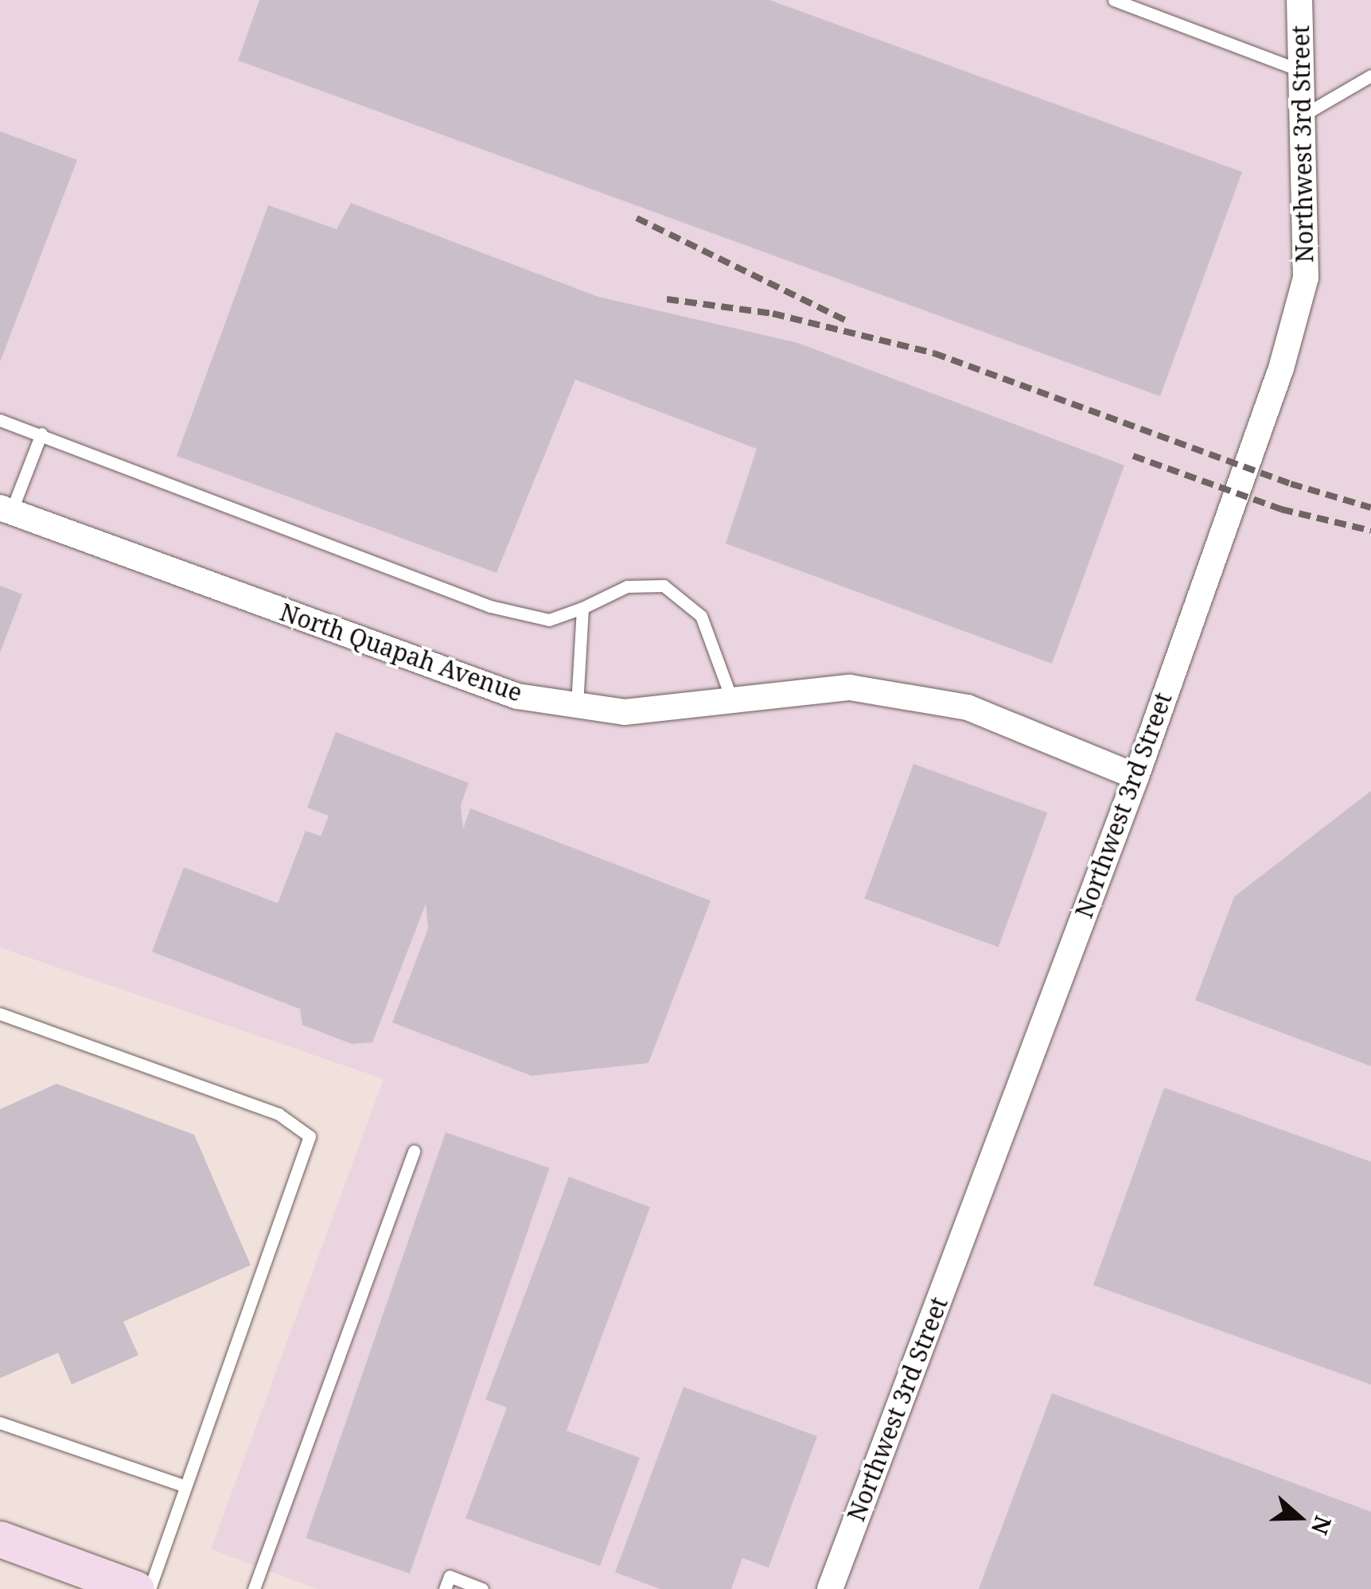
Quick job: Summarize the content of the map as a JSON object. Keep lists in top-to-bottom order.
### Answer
{
  "streets": {
    "street": ["Northwest 3rd Street", "North Quapah Avenue"]
  },
  "crossings": [
    ["Northwest 3rd Street", "North Quapah Avenue"]
  ],
  "north": "right"
}
